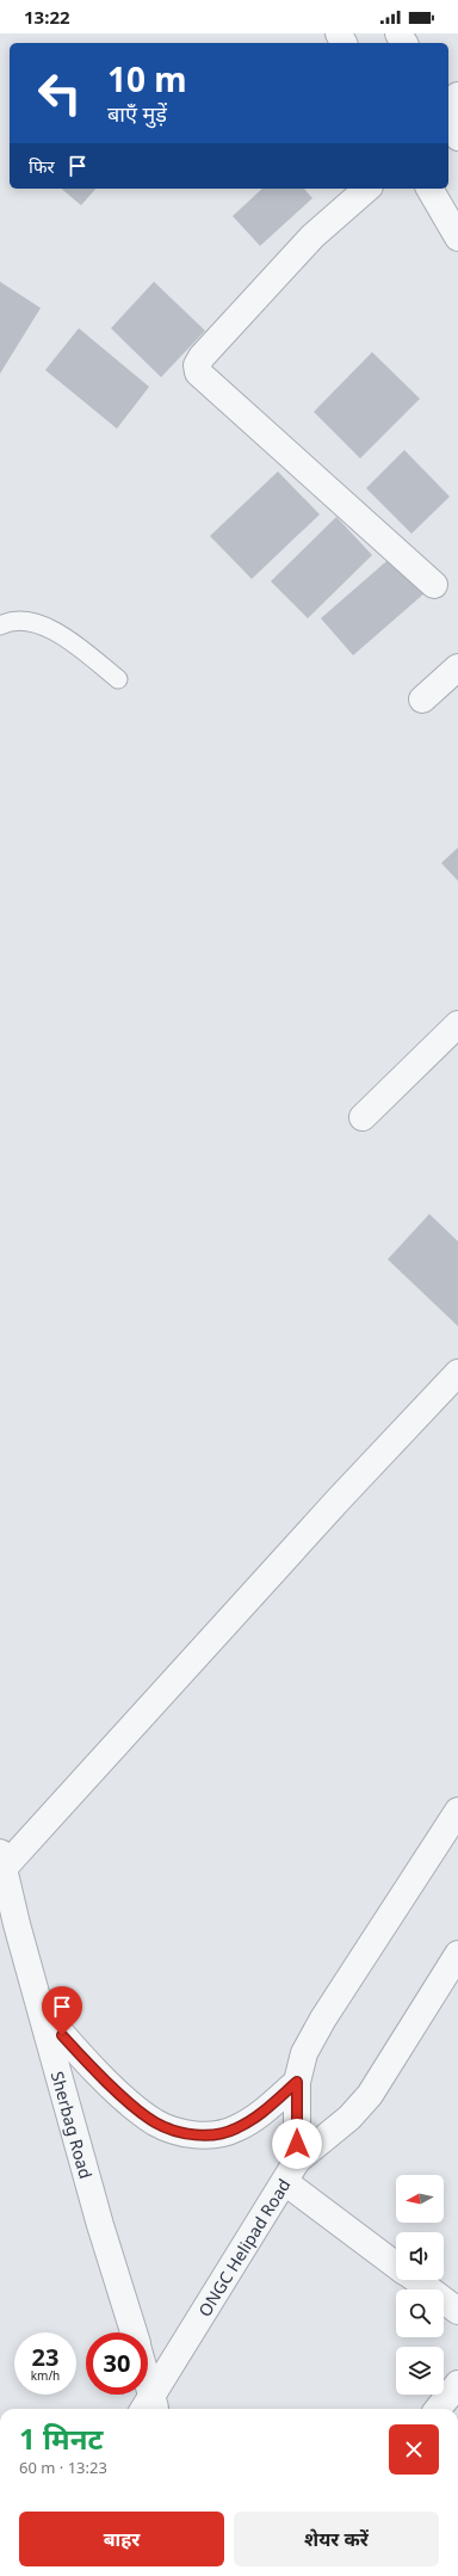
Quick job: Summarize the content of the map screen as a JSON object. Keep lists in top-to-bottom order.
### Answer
{
  "streets": {
    "street": ["Sherbag Road", "ONGC Helipad Road"]
  },
  "crossings": [
    ["Sherbag Road", "ONGC Helipad Road"]
  ],
  "north": "left",
  "page": {
    "status": "13:22",
    "turn": ["10 m", "बाएँ मुड़ें"],
    "then": "फिर",
    "speed": "23 km/h",
    "limit": "30",
    "heading": ["1 मिनट", "60 m · 13:23"],
    "buttons": ["बाहर", "शेयर करें"]
  }
}
